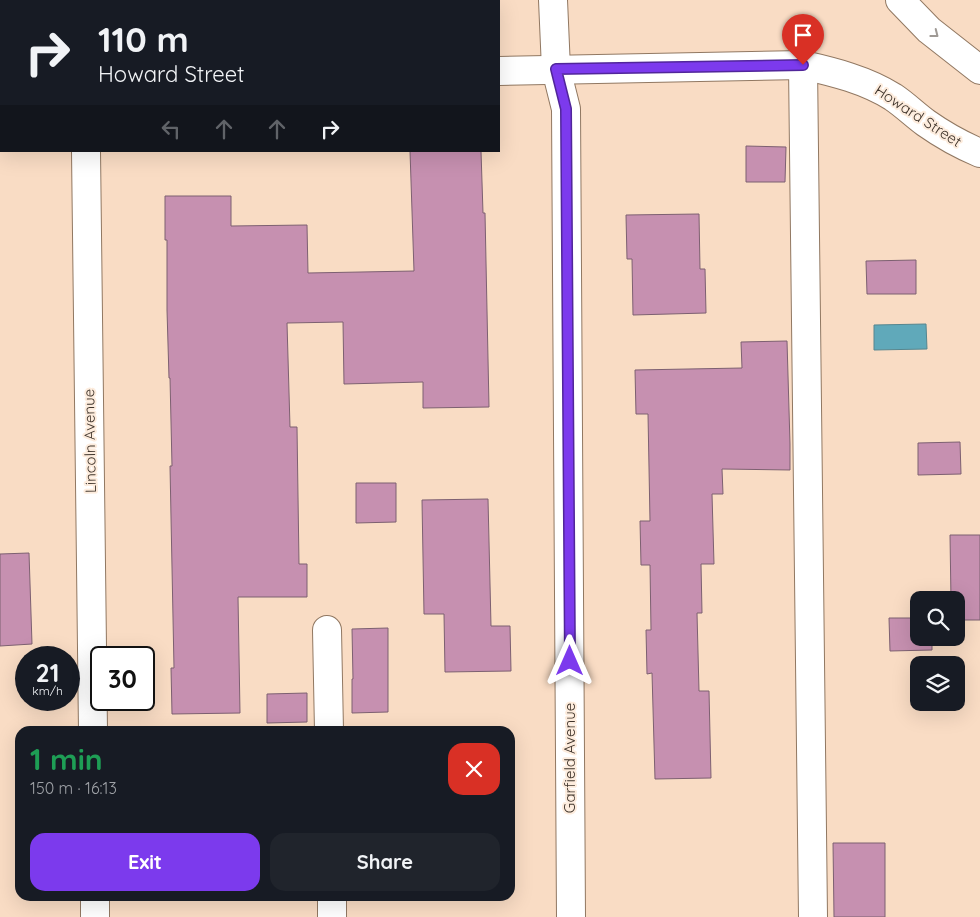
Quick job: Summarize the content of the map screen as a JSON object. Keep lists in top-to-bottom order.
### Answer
{
  "streets": {
    "main road": ["Howard Street", "Lincoln Avenue", "Garfield Avenue"]
  },
  "crossings": [
    ["Howard Street", "Garfield Avenue"]
  ],
  "page": {
    "turn": ["110 m", "Howard Street"],
    "speed": "21 km/h",
    "limit": "30",
    "heading": ["1 min", "150 m · 16:13"],
    "buttons": ["Exit", "Share"]
  }
}
